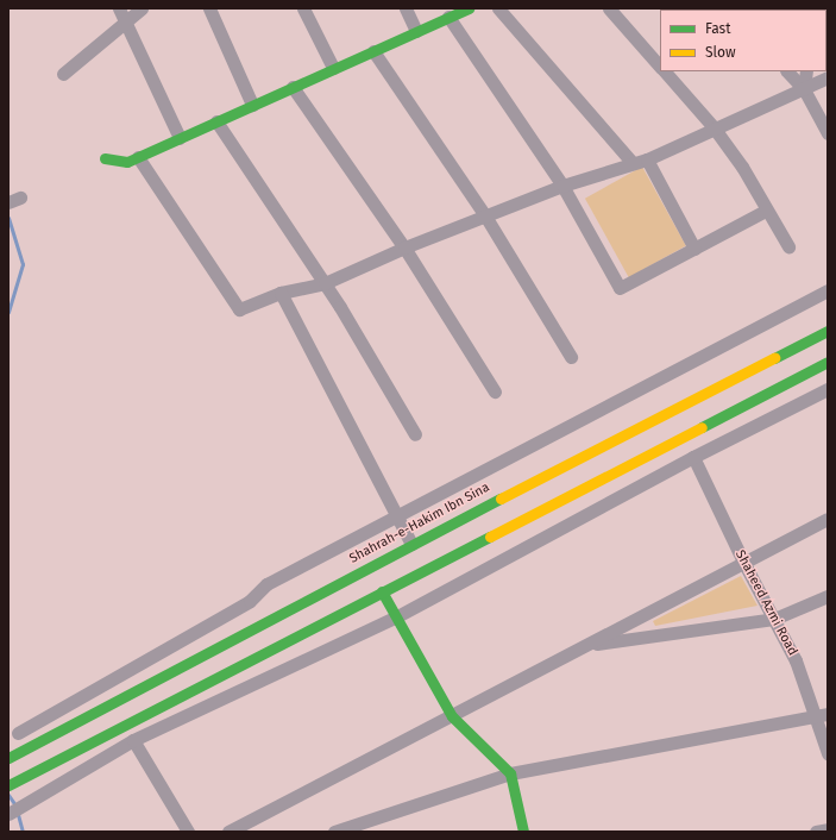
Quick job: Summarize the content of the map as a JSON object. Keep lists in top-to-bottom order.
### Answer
{
  "streets": {
    "main road": ["Shahrah-e-Hakim Ibn Sina"],
    "street": ["Shaheed Azmi Road"]
  },
  "legend": ["Fast", "Slow"]
}
